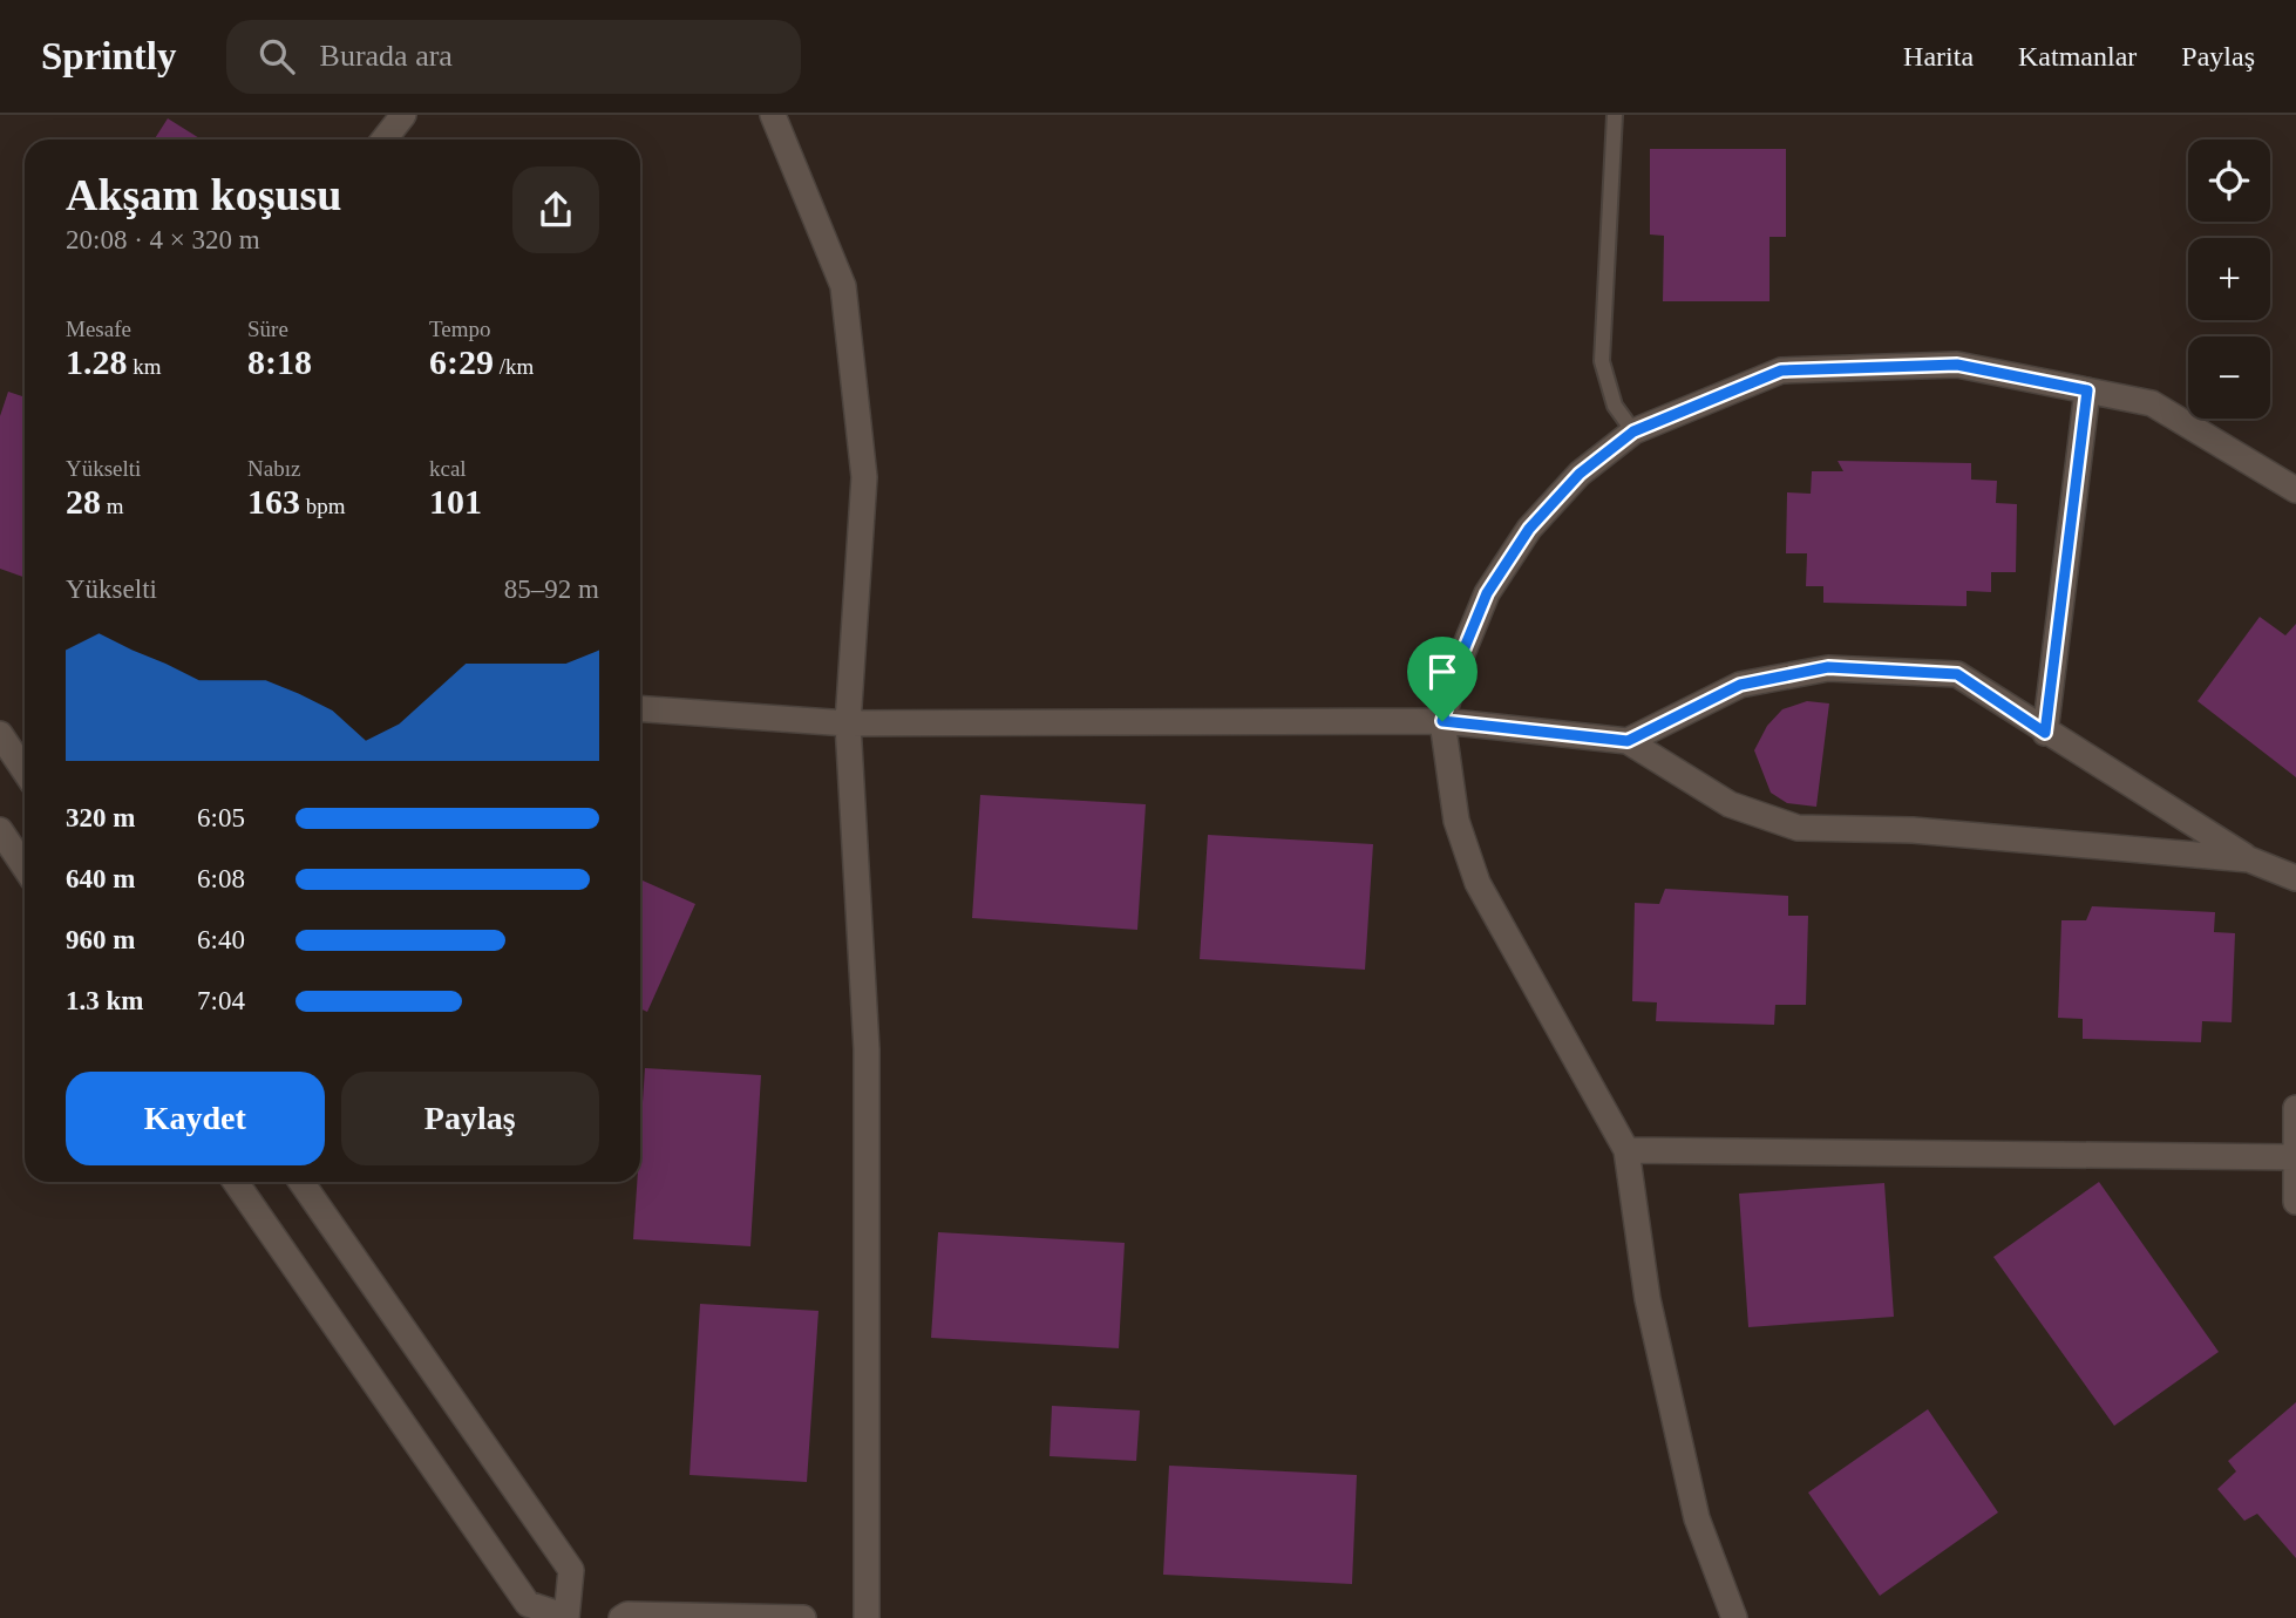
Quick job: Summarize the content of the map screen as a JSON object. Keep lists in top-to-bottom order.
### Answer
{
  "page": {
    "header": "Sprintly",
    "search": "Burada ara",
    "nav": ["Harita", "Katmanlar", "Paylaş"],
    "map_buttons": ["+", "−"],
    "heading": ["Akşam koşusu", "20:08 · 4 × 320 m"],
    "stats": [
      ["Mesafe", "1.28 km"],
      ["Süre", "8:18"],
      ["Tempo", "6:29 /km"],
      ["Yükselti", "28 m"],
      ["Nabız", "163 bpm"],
      ["kcal", "101"]
    ],
    "chart": ["Yükselti", "85–92 m"],
    "list": [
      {
        "name": "320 m",
        "note": "6:05"
      },
      {
        "name": "640 m",
        "note": "6:08"
      },
      {
        "name": "960 m",
        "note": "6:40"
      },
      {
        "name": "1.3 km",
        "note": "7:04"
      }
    ],
    "buttons": ["Kaydet", "Paylaş"]
  }
}
